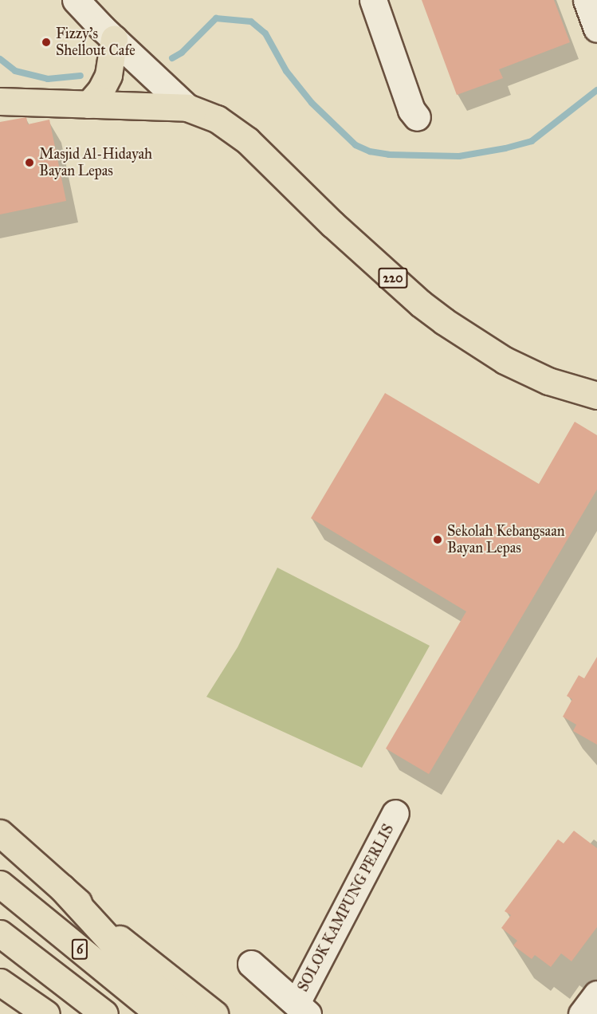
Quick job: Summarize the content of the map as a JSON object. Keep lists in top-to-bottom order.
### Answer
{
  "streets": {
    "main road": ["220", "6"],
    "street": ["SOLOK KAMPUNG PERLIS"]
  },
  "places": ["Fizzy's Shellout Cafe", "Masjid Al-Hidayah Bayan Lepas", "Sekolah Kebangsaan Bayan Lepas"]
}
